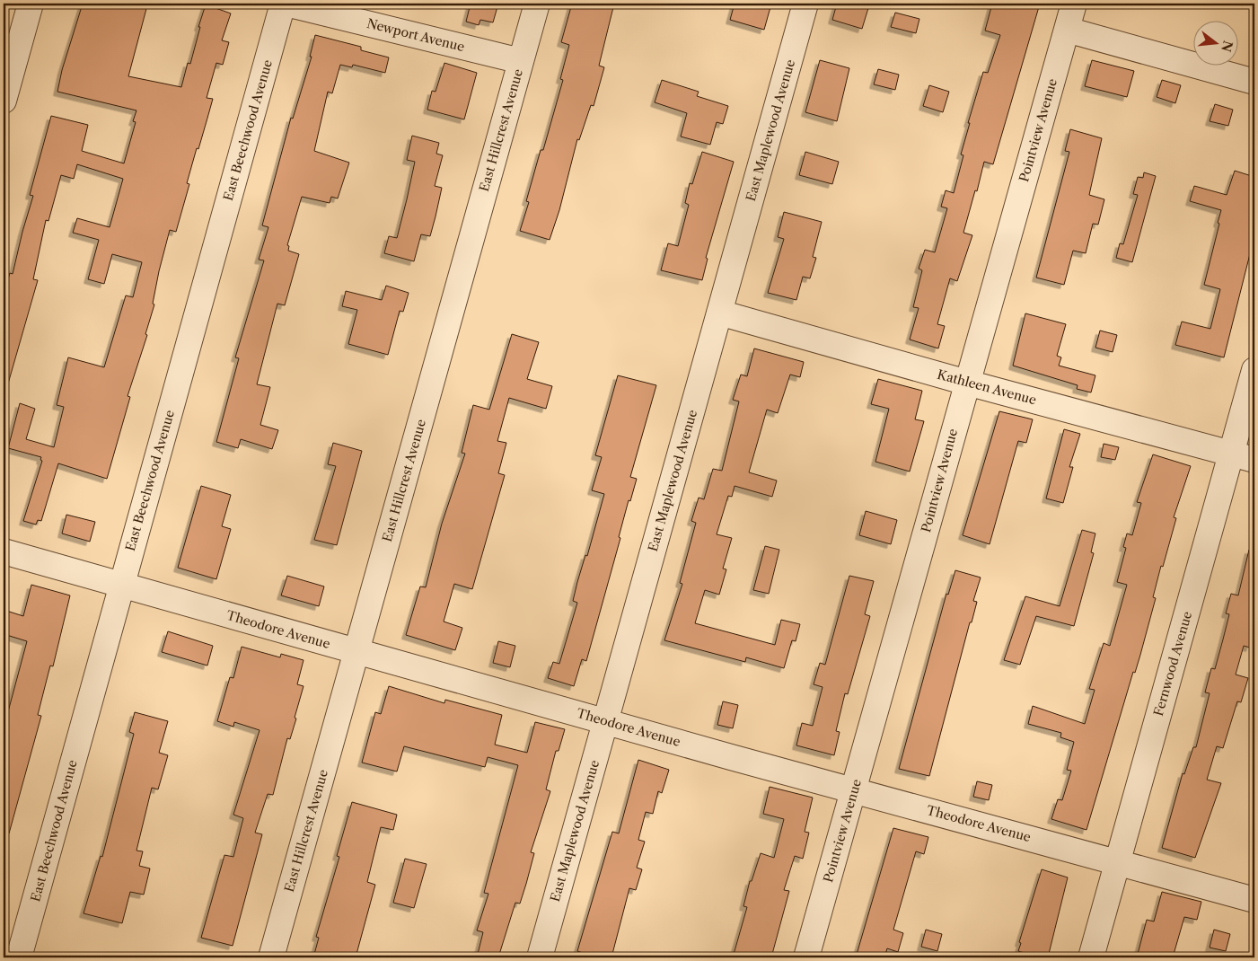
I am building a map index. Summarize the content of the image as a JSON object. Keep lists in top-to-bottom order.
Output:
{
  "streets": {
    "street": [
      "Newport Avenue",
      "East Beechwood Avenue",
      "East Hillcrest Avenue",
      "East Maplewood Avenue",
      "Pointview Avenue",
      "Kathleen Avenue",
      "Theodore Avenue",
      "Fernwood Avenue"
    ]
  },
  "crossings": [
    ["Newport Avenue", "East Beechwood Avenue"],
    ["Newport Avenue", "East Hillcrest Avenue"],
    ["East Beechwood Avenue", "Theodore Avenue"],
    ["East Hillcrest Avenue", "Theodore Avenue"],
    ["East Maplewood Avenue", "Kathleen Avenue"],
    ["East Maplewood Avenue", "Theodore Avenue"],
    ["Pointview Avenue", "Kathleen Avenue"],
    ["Pointview Avenue", "Theodore Avenue"],
    ["Kathleen Avenue", "Fernwood Avenue"],
    ["Theodore Avenue", "Fernwood Avenue"]
  ],
  "north": "right"
}
